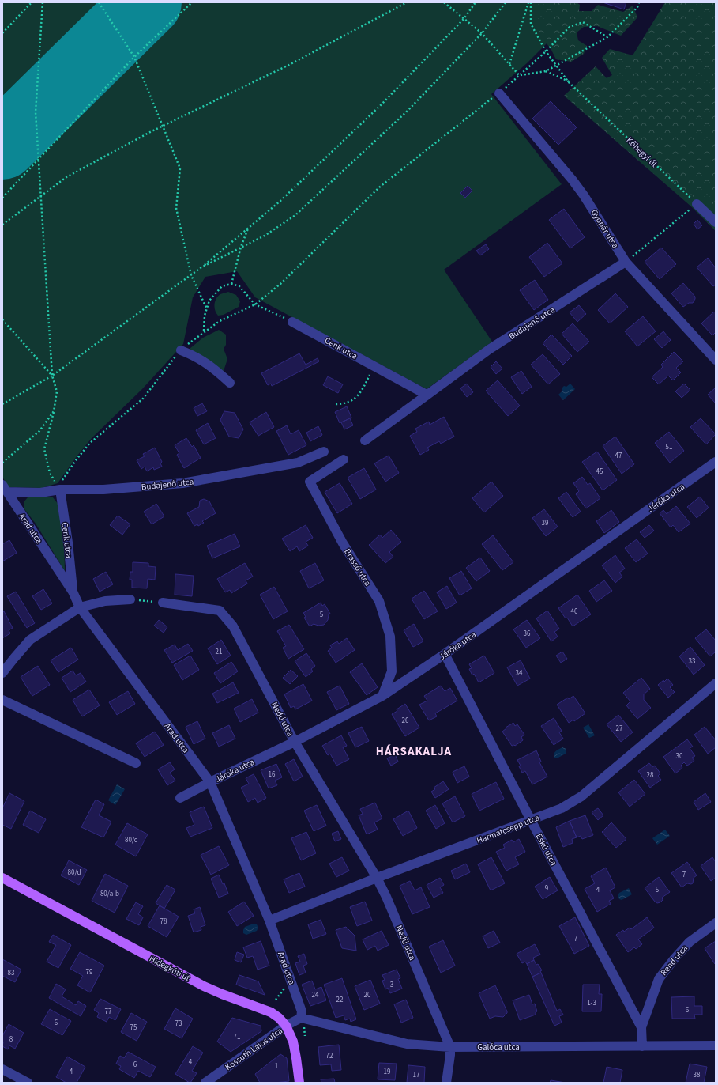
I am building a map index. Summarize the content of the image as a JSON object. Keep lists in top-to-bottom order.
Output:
{
  "streets": {
    "main road": ["Hidegkúti út"],
    "street": [
      "Gyopár utca",
      "Budajenő utca",
      "Cenk utca",
      "Járóka utca",
      "Arad utca",
      "Brassó utca",
      "Nedű utca",
      "Harmatcsepp utca",
      "Eskü utca",
      "Rend utca",
      "Galóca utca",
      "Kossuth Lajos utca"
    ],
    "path": ["Kőhegyi út"]
  },
  "crossings": [
    ["Gyopár utca", "Budajenő utca"],
    ["Budajenő utca", "Cenk utca"],
    ["Budajenő utca", "Arad utca"],
    ["Cenk utca", "Arad utca"],
    ["Járóka utca", "Arad utca"],
    ["Járóka utca", "Brassó utca"],
    ["Járóka utca", "Nedű utca"],
    ["Járóka utca", "Eskü utca"],
    ["Arad utca", "Harmatcsepp utca"],
    ["Arad utca", "Galóca utca"],
    ["Nedű utca", "Harmatcsepp utca"],
    ["Nedű utca", "Galóca utca"],
    ["Harmatcsepp utca", "Eskü utca"],
    ["Eskü utca", "Rend utca"],
    ["Rend utca", "Galóca utca"],
    ["Hidegkúti út", "Kossuth Lajos utca"]
  ],
  "districts": ["HÁRSAKALJA"],
  "house_numbers": [
    "51",
    "47",
    "45",
    "39",
    "40",
    "5",
    "36",
    "21",
    "33",
    "34",
    "26",
    "27",
    "30",
    "16",
    "28",
    "80/c",
    "80/d",
    "7",
    "9",
    "4",
    "5",
    "80/a-b",
    "78",
    "7",
    "79",
    "83",
    "3",
    "24",
    "20",
    "22",
    "1-3",
    "6",
    "77",
    "6",
    "73",
    "75",
    "71",
    "8",
    "72",
    "4",
    "6",
    "1",
    "4",
    "19",
    "17",
    "38"
  ]
}
